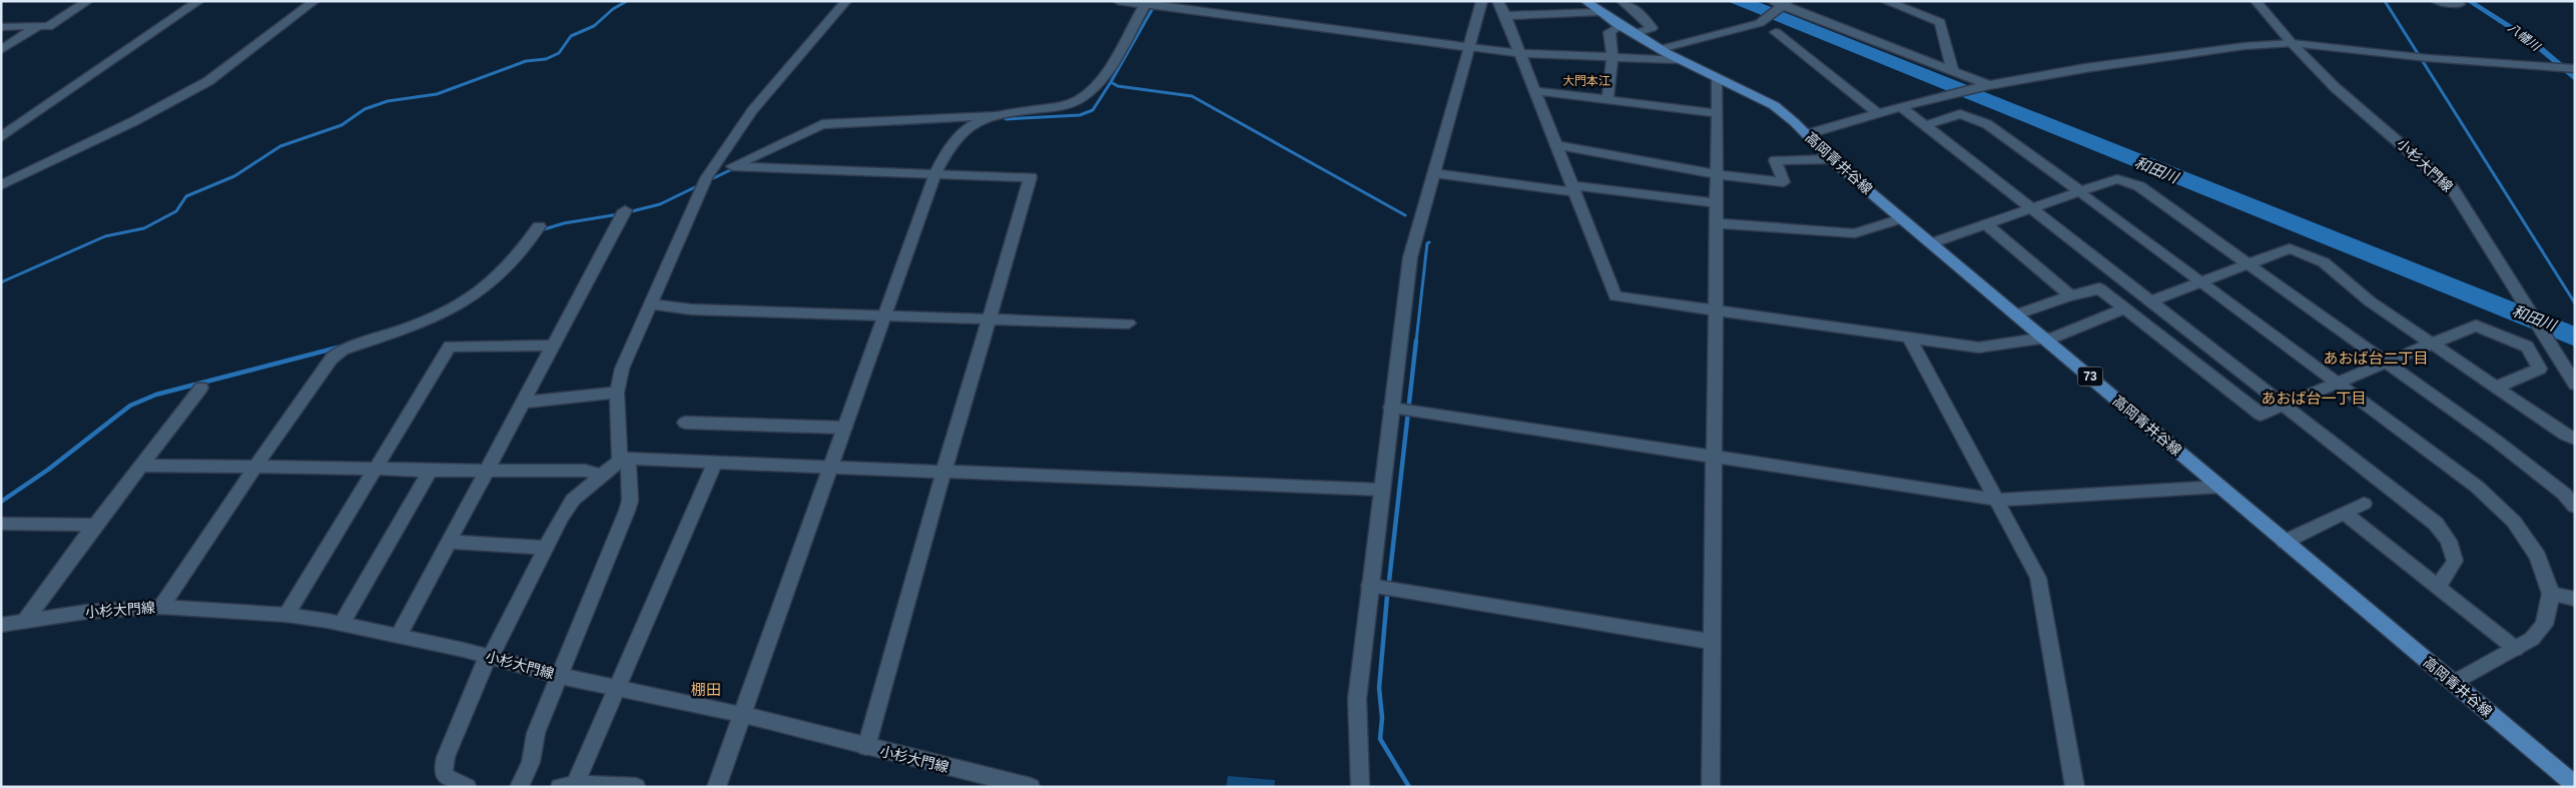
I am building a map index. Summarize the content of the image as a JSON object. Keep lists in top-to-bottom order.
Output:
{
  "streets": {
    "main road": ["高岡青井谷線", "73"],
    "street": ["小杉大門線"]
  },
  "districts": [
    "大門本江",
    "あおば台二丁目",
    "あおば台一丁目",
    "棚田"
  ],
  "water": ["八幡川", "和田川"]
}
